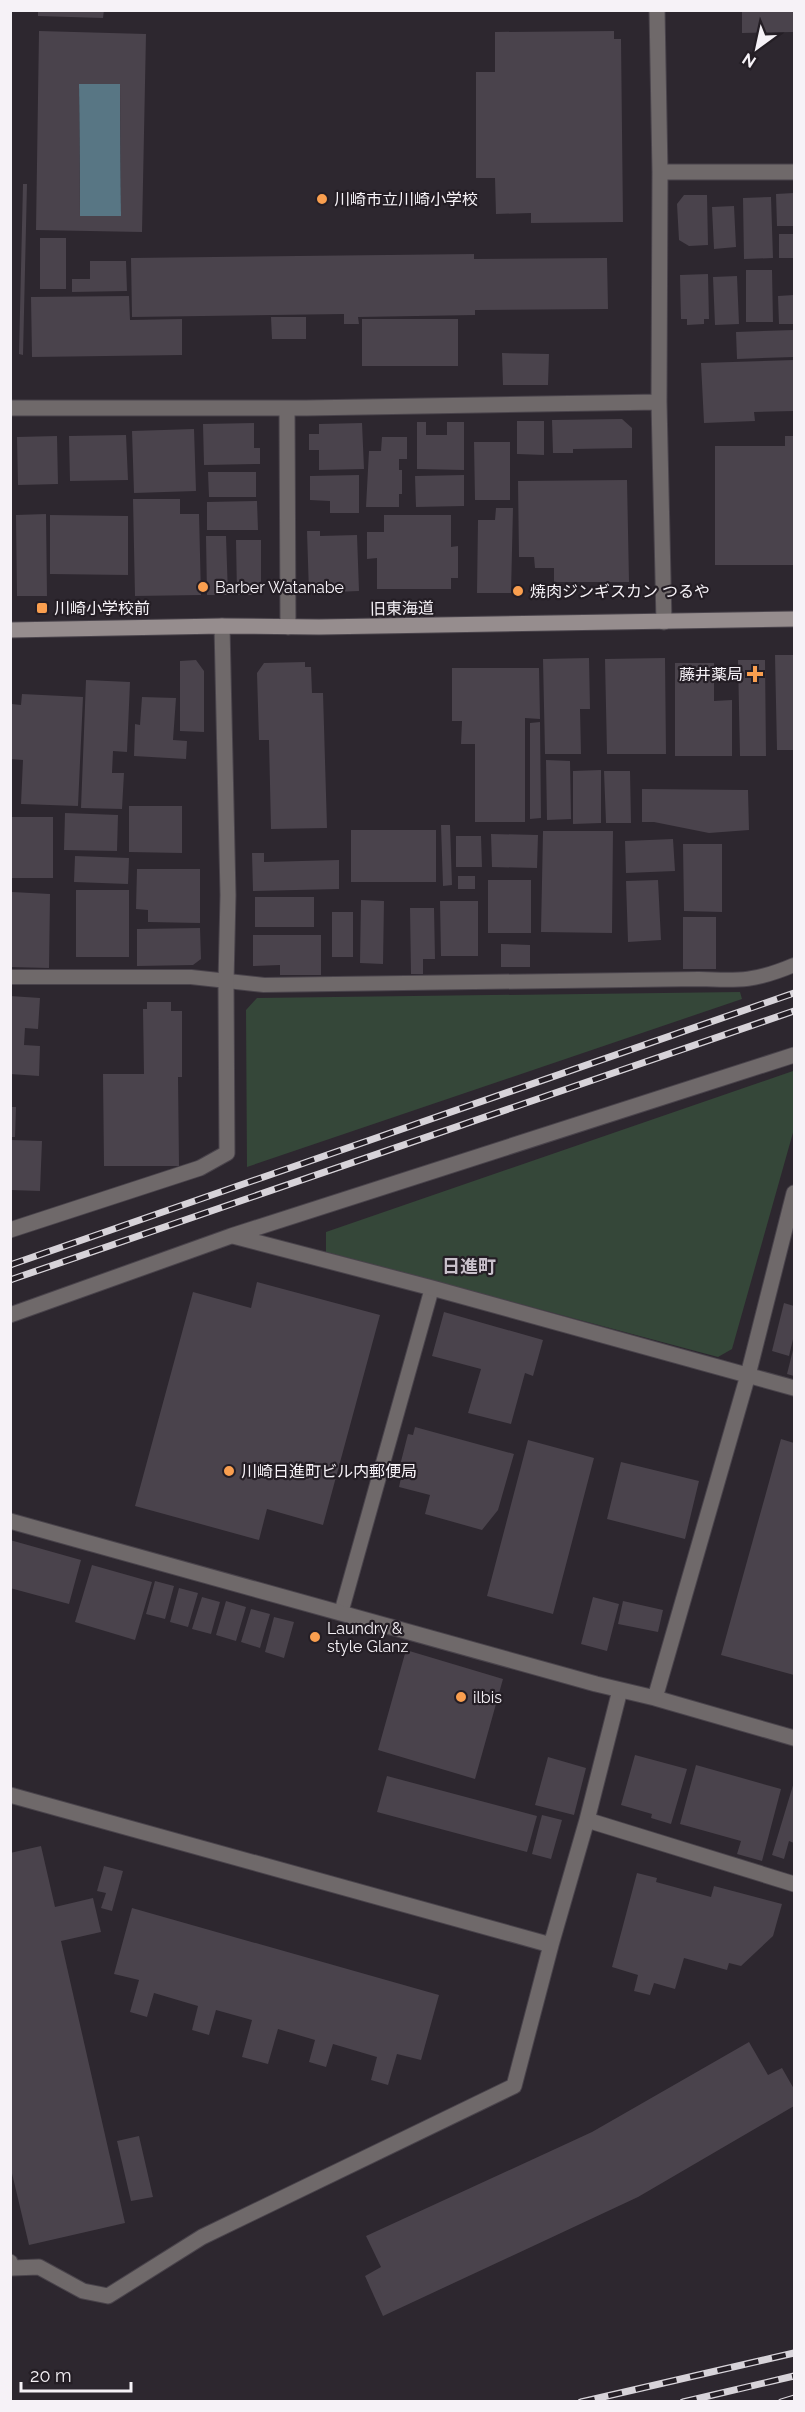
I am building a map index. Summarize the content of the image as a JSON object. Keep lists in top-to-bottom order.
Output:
{
  "streets": {
    "street": ["旧東海道"]
  },
  "districts": ["日進町"],
  "places": {
    "other": [
      "川崎市立川崎小学校",
      "Barber Watanabe",
      "焼肉ジンギスカン つるや",
      "川崎日進町ビル内郵便局",
      "Laundry & style Glanz",
      "ilbis"
    ],
    "transit": ["川崎小学校前"],
    "health": ["藤井薬局"]
  },
  "scale_bar": "20 m",
  "north": "bottom left"
}
